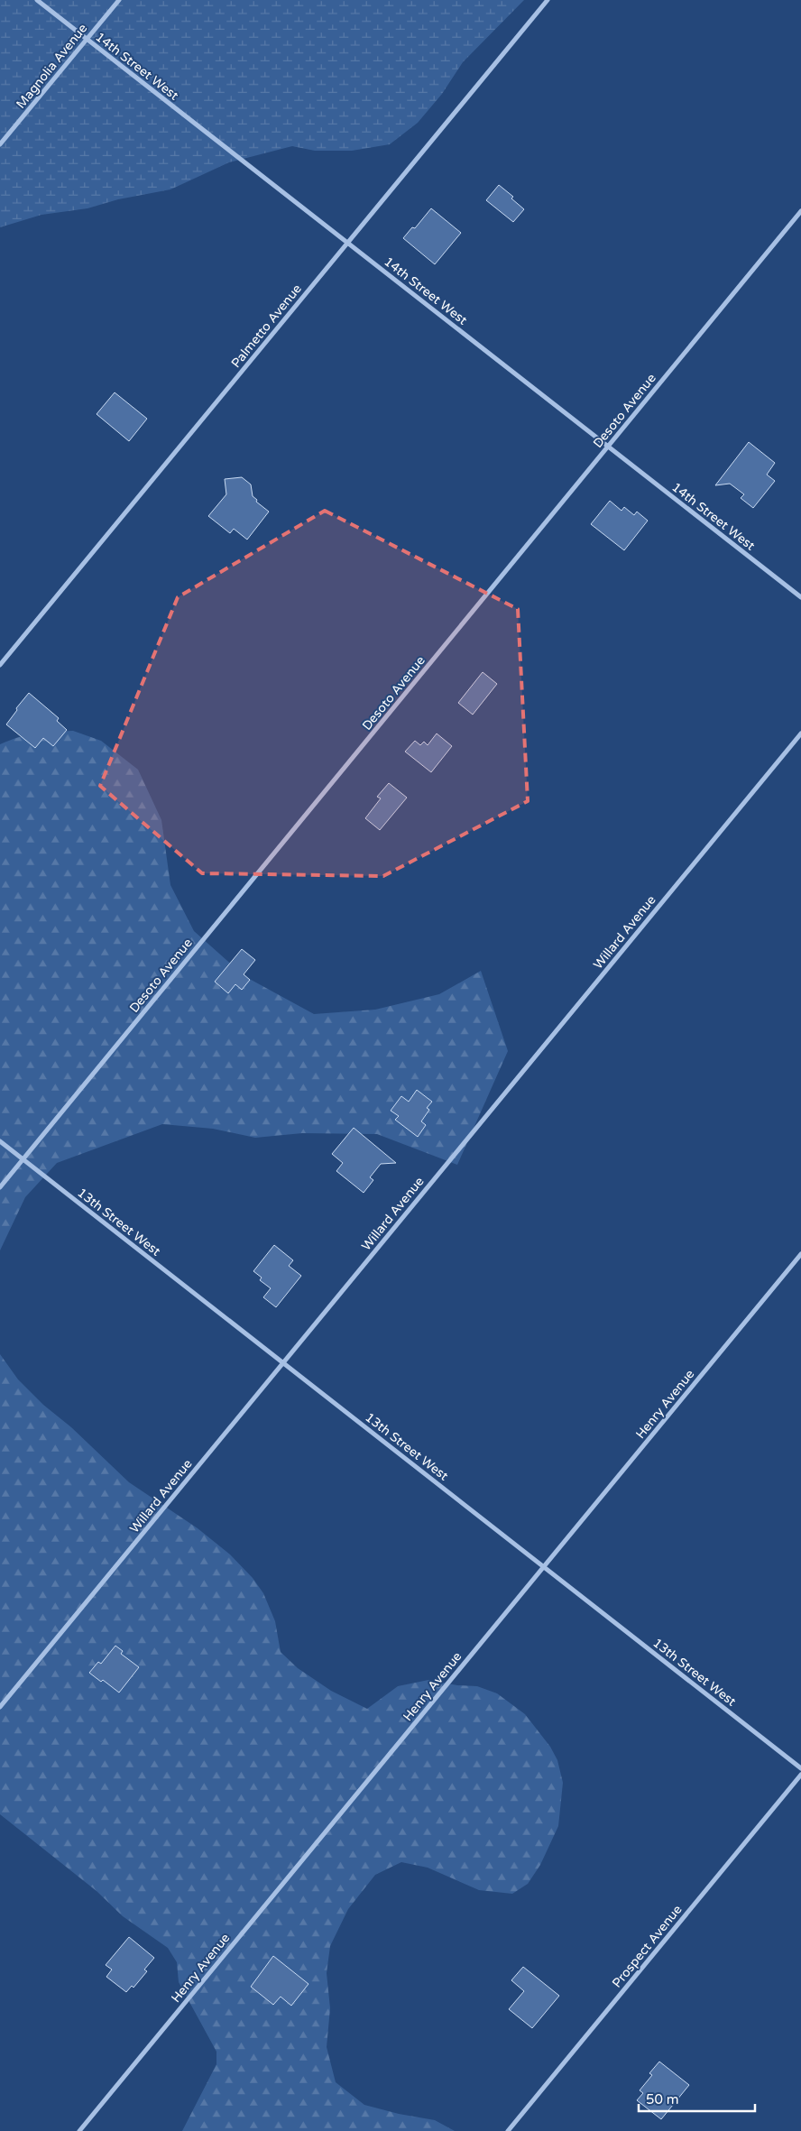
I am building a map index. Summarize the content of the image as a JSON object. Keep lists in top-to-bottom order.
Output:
{
  "streets": {
    "street": [
      "Magnolia Avenue",
      "14th Street West",
      "Palmetto Avenue",
      "Desoto Avenue",
      "Willard Avenue",
      "13th Street West",
      "Henry Avenue",
      "Prospect Avenue"
    ]
  },
  "crossings": [
    ["Magnolia Avenue", "14th Street West"],
    ["14th Street West", "Palmetto Avenue"],
    ["14th Street West", "Desoto Avenue"],
    ["Desoto Avenue", "13th Street West"],
    ["Willard Avenue", "13th Street West"],
    ["13th Street West", "Henry Avenue"]
  ],
  "scale_bar": "50 m"
}
